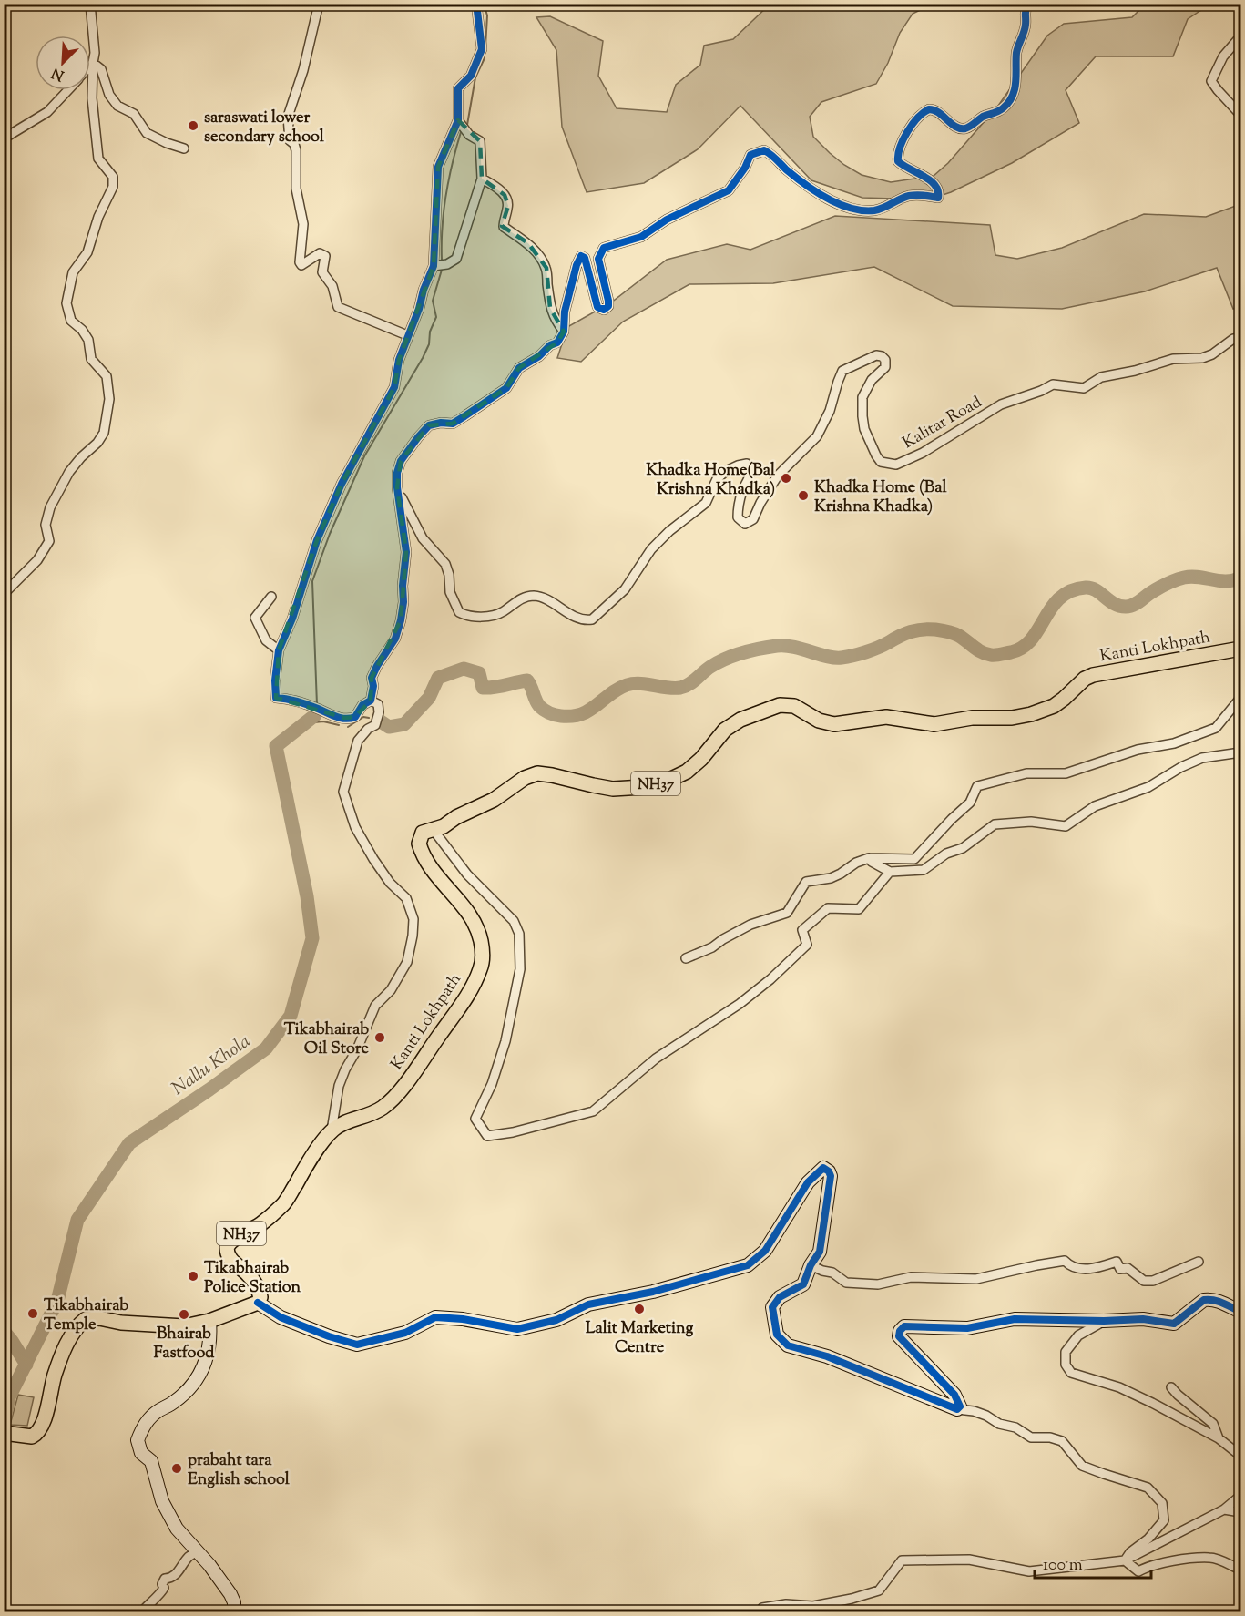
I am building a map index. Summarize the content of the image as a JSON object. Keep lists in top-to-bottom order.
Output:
{
  "streets": {
    "main road": ["Kanti Lokhpath", "NH37"],
    "street": ["Kalitar Road"]
  },
  "water": ["Nallu Khola"],
  "places": [
    "saraswati lower secondary school",
    "Khadka Home(Bal Krishna Khadka)",
    "Khadka Home (Bal Krishna Khadka)",
    "Tikabhairab Oil Store",
    "Tikabhairab Police Station",
    "Lalit Marketing Centre",
    "Tikabhairab Temple",
    "Bhairab Fastfood",
    "prabaht tara English school"
  ],
  "scale_bar": "100 m",
  "north": "bottom left"
}
